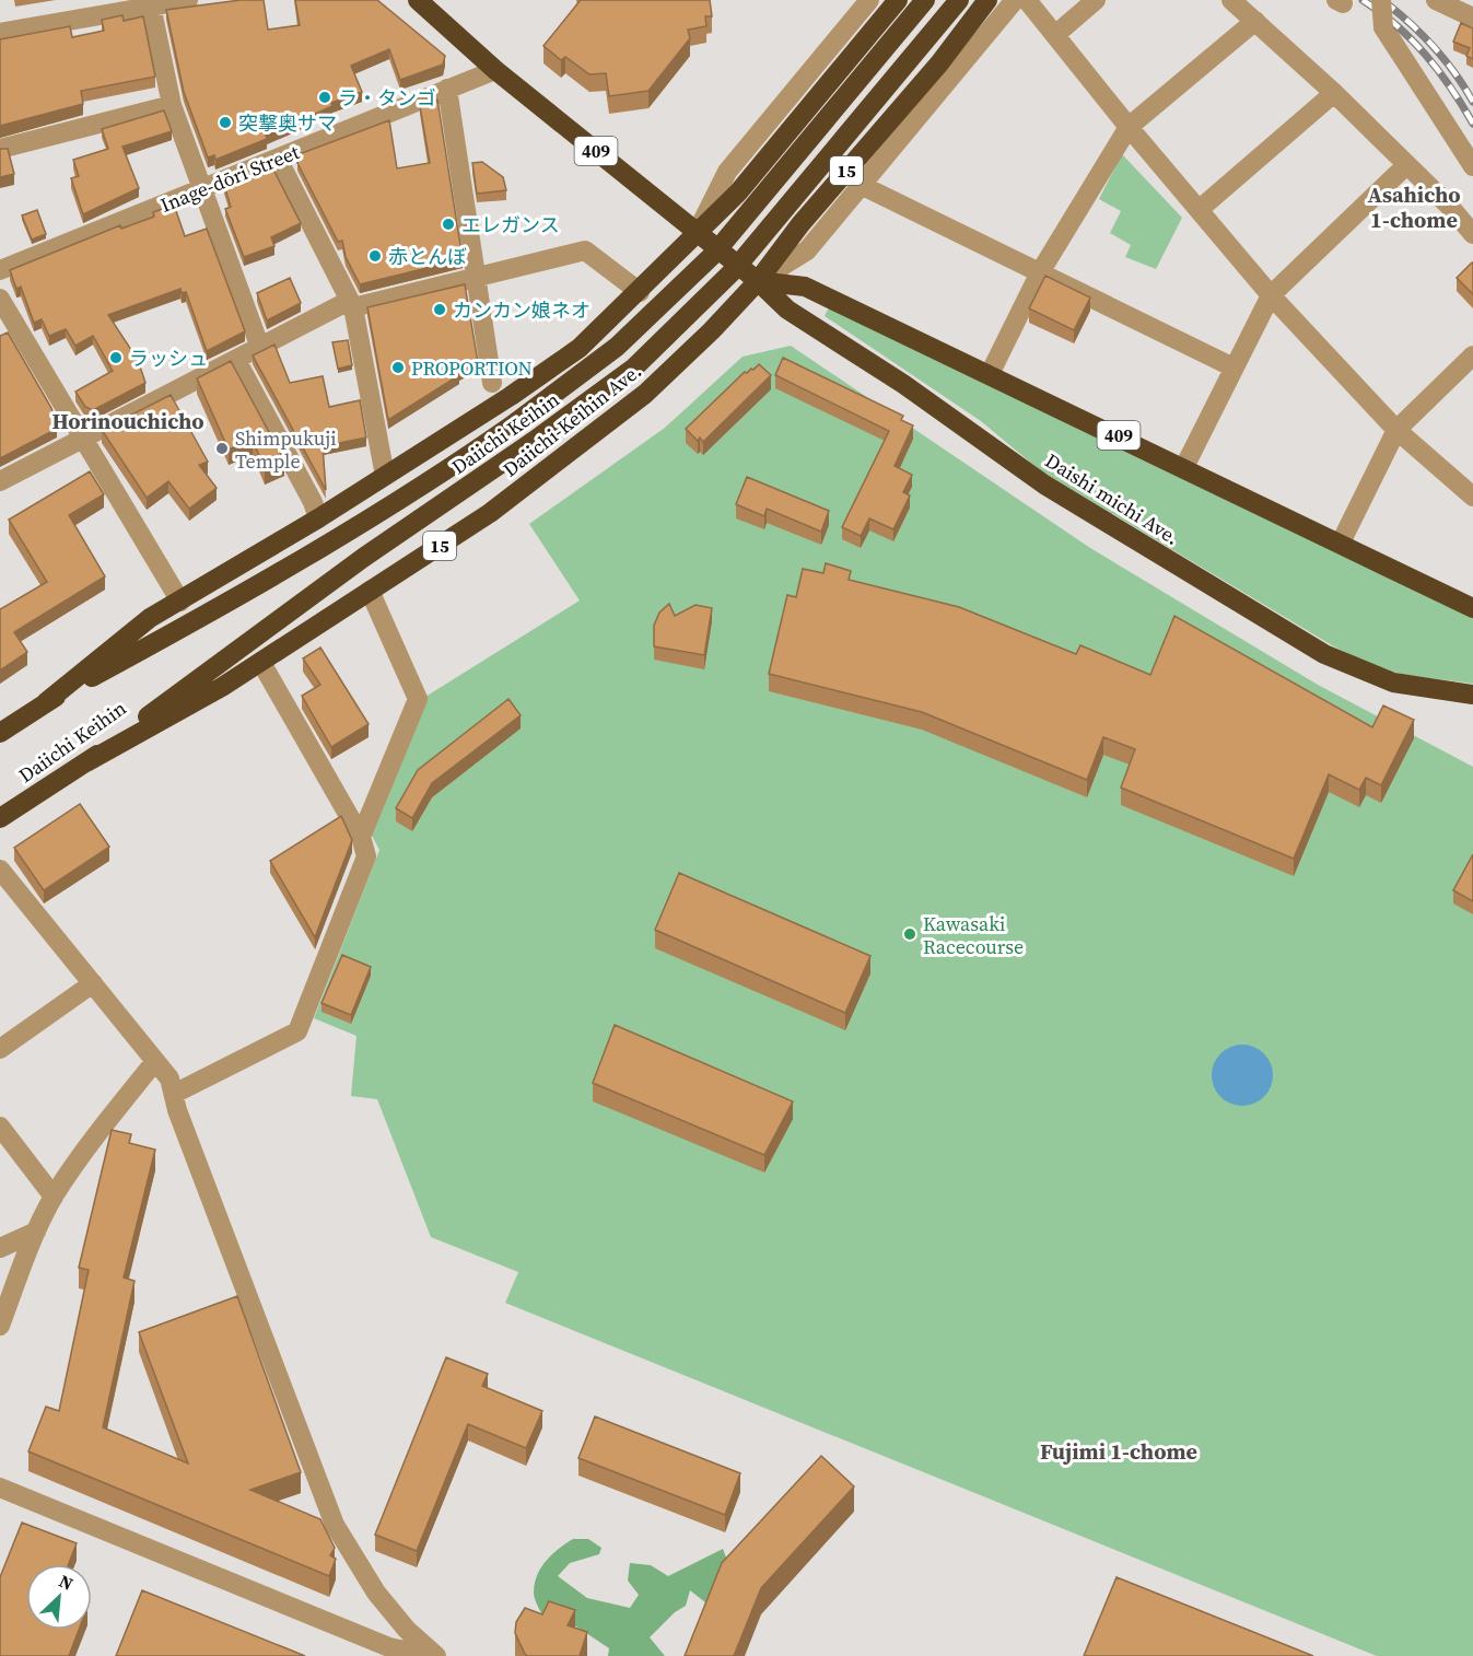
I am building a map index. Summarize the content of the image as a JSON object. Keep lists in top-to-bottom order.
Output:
{
  "streets": {
    "highway": [
      "409",
      "15",
      "Daiichi-Keihin Ave.",
      "Daiichi Keihin",
      "Daishi michi Ave."
    ],
    "street": ["Inage-dōri Street"]
  },
  "crossings": [
    ["409", "Daiichi-Keihin Ave."],
    ["409", "Daishi michi Ave."],
    ["Inage-dōri Street", "Daishi michi Ave."],
    ["Daiichi-Keihin Ave.", "Daiichi Keihin"],
    ["Daiichi-Keihin Ave.", "Daishi michi Ave."]
  ],
  "districts": ["Asahicho 1-chome", "Horinouchicho", "Fujimi 1-chome"],
  "places": [
    "ラ・タンゴ",
    "突撃奥サマ",
    "エレガンス",
    "赤とんぼ",
    "カンカン娘ネオ",
    "ラッシュ",
    "PROPORTION",
    "Shimpukuji Temple",
    "Kawasaki Racecourse"
  ],
  "north": "top right"
}
